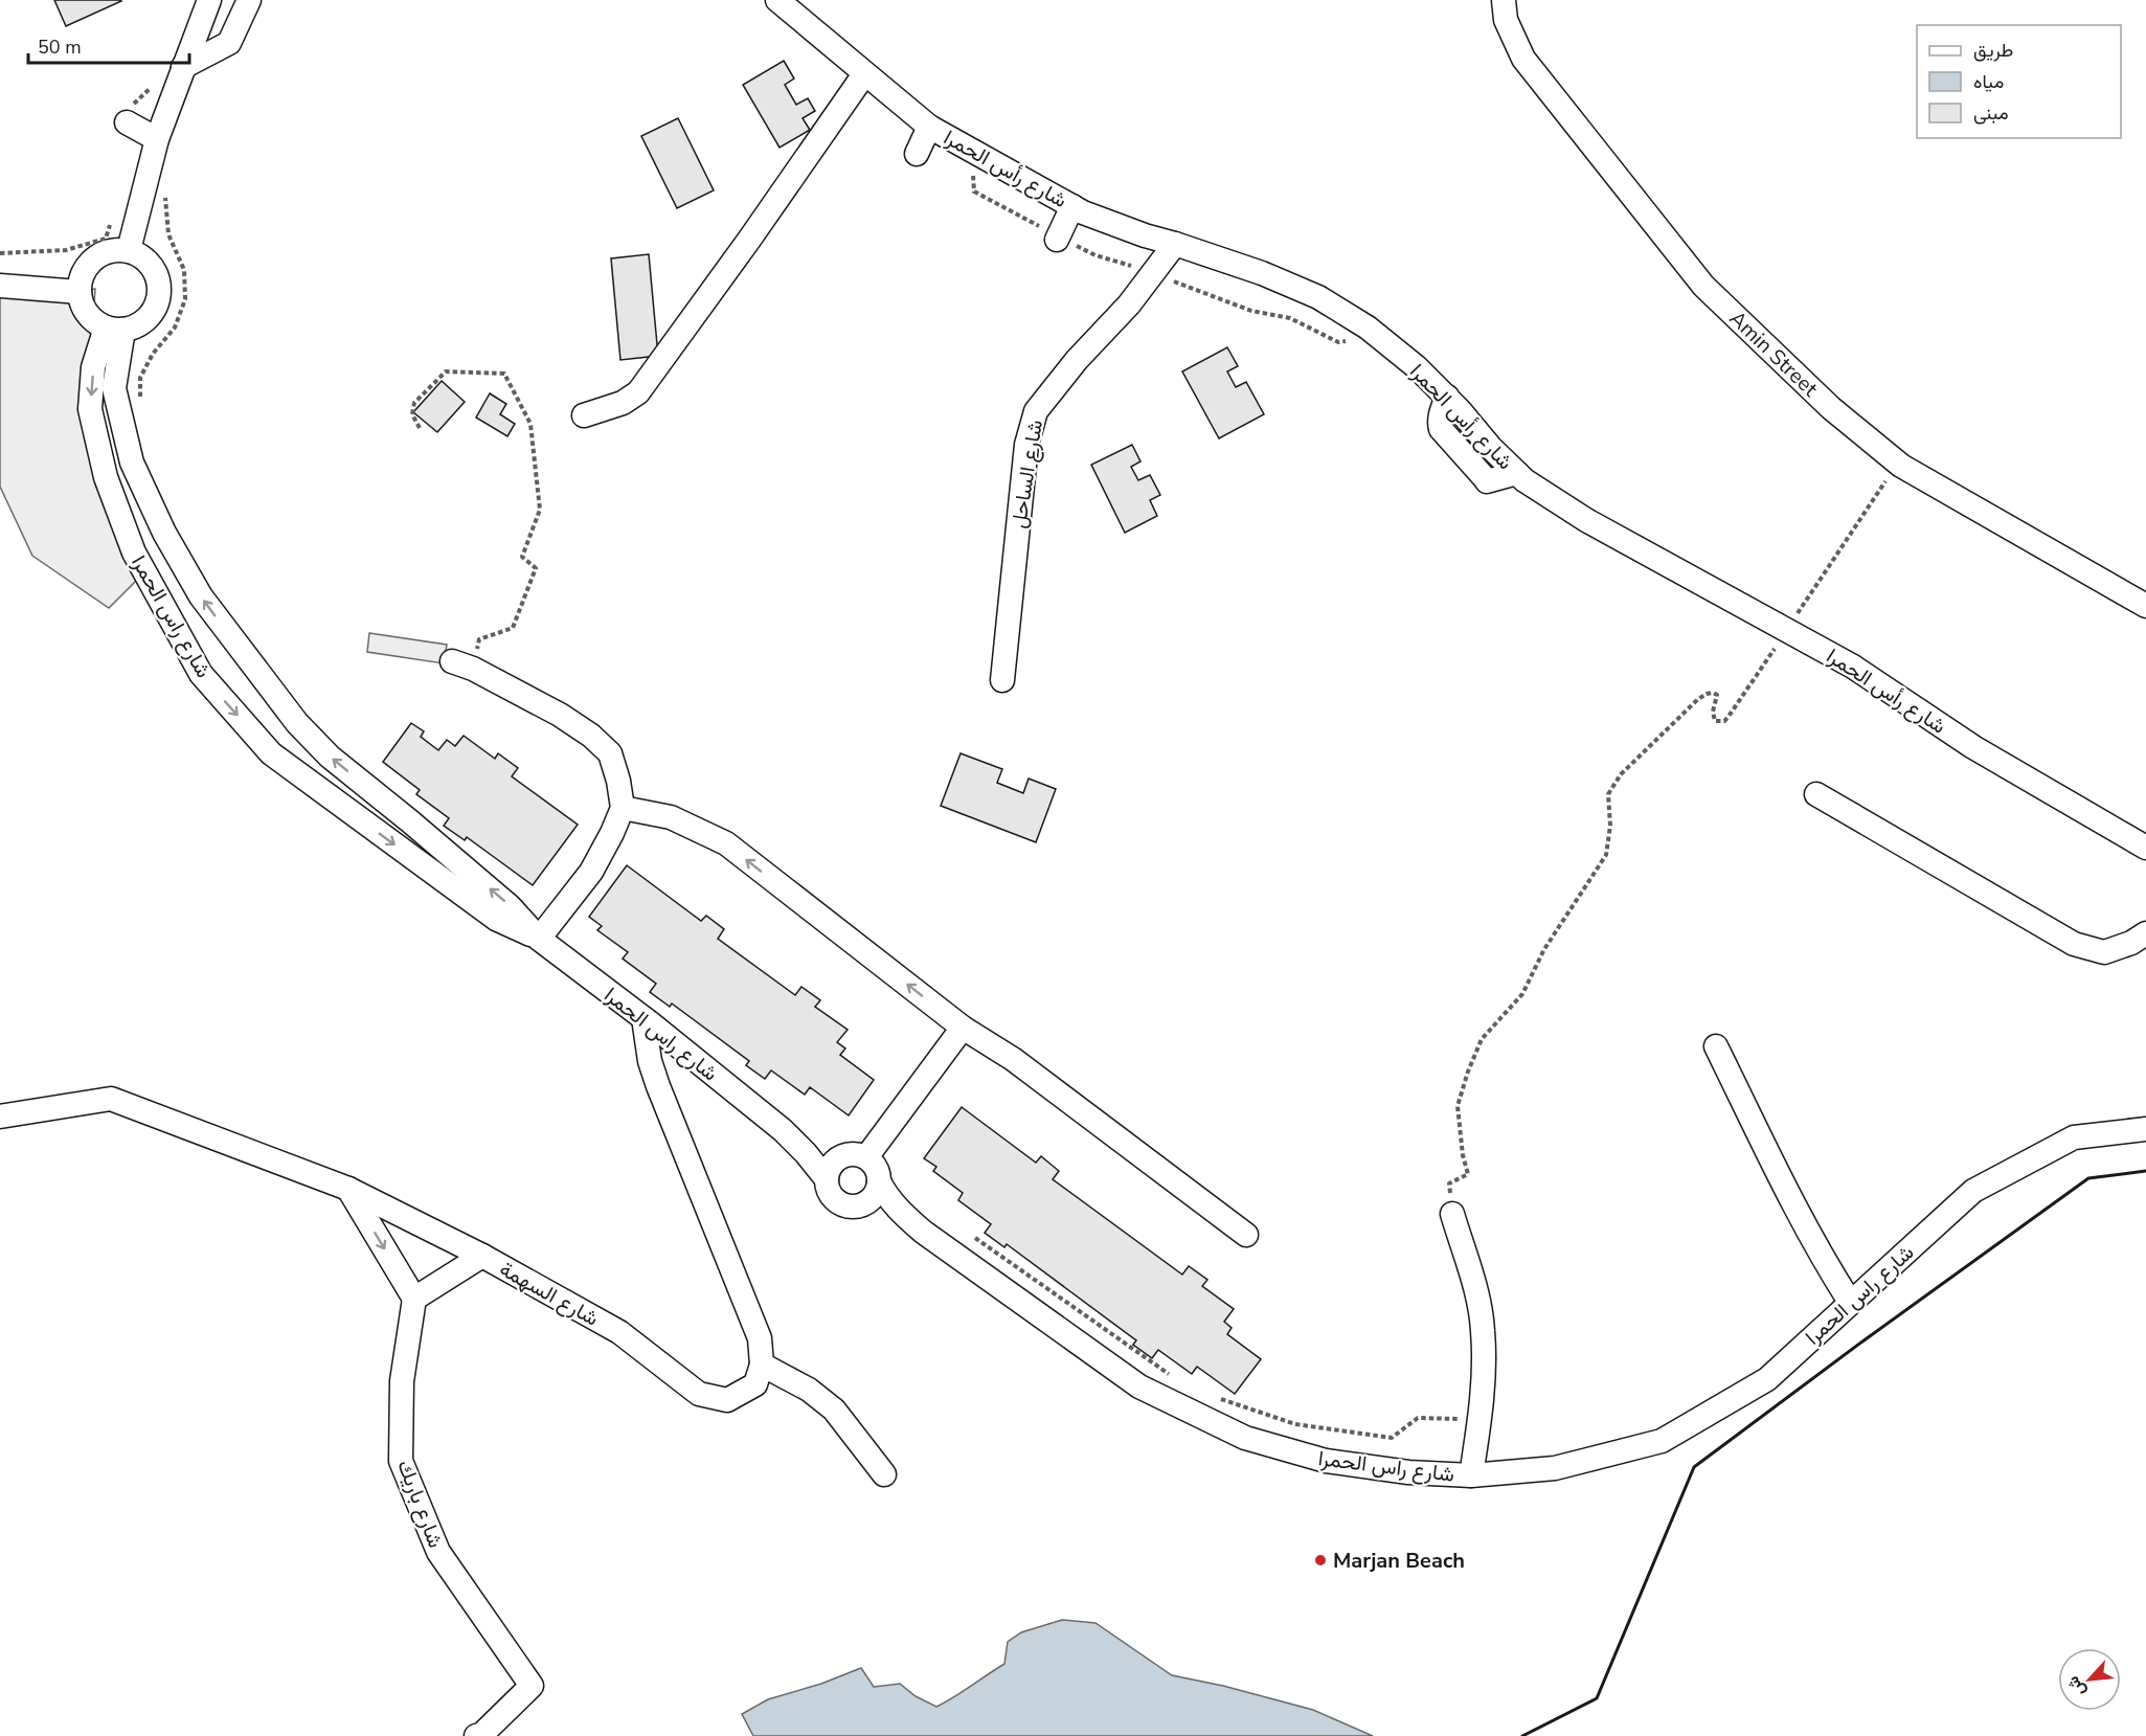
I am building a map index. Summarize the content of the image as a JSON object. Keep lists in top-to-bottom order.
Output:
{
  "streets": {
    "street": [
      "شارع رأس الحمرا",
      "Amin Street",
      "شارع الساحل",
      "شارع راس الحمرا",
      "شارع السهمة",
      "شارع باريك"
    ]
  },
  "crossings": [
    ["شارع رأس الحمرا", "شارع الساحل"]
  ],
  "places": ["Marjan Beach"],
  "legend": ["طريق", "مياه", "مبنى"],
  "scale_bar": "50 m",
  "north": "bottom left"
}
